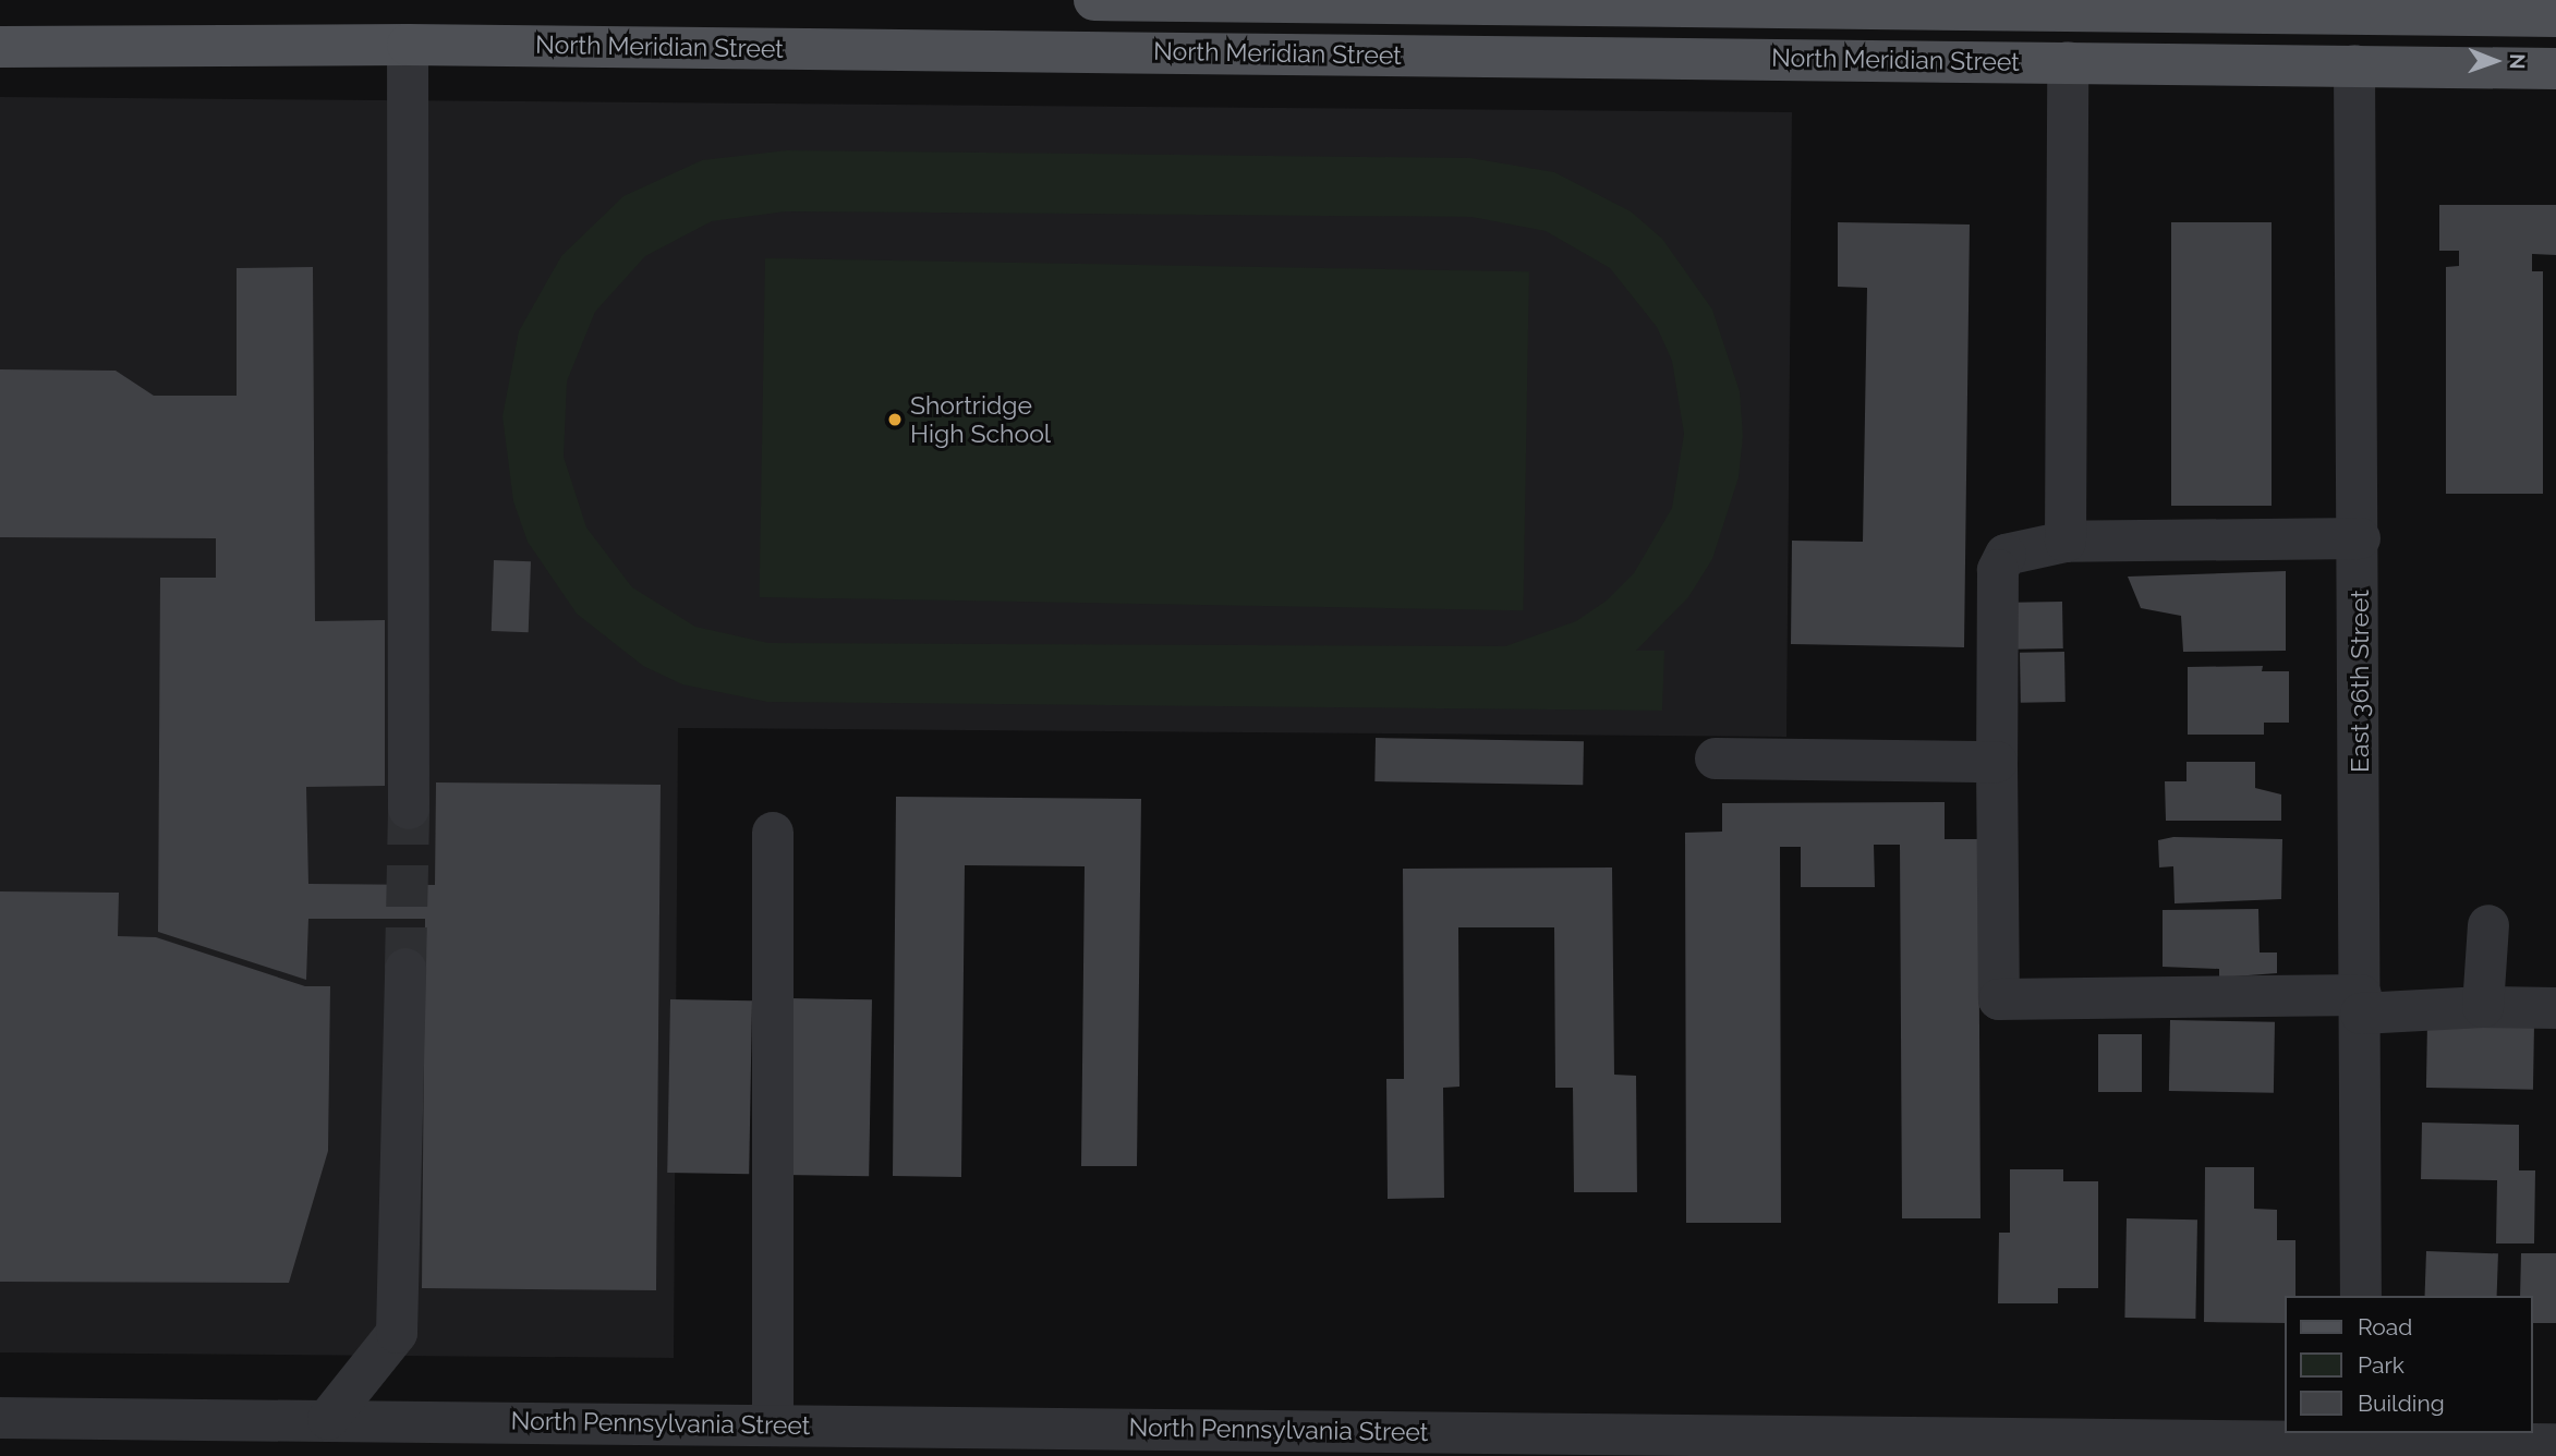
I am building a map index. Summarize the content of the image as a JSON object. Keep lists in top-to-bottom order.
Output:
{
  "streets": {
    "main road": ["North Meridian Street"],
    "street": ["East 36th Street", "North Pennsylvania Street"]
  },
  "crossings": [
    ["North Meridian Street", "East 36th Street"]
  ],
  "places": ["Shortridge High School"],
  "legend": ["Road", "Park", "Building"],
  "north": "right"
}
